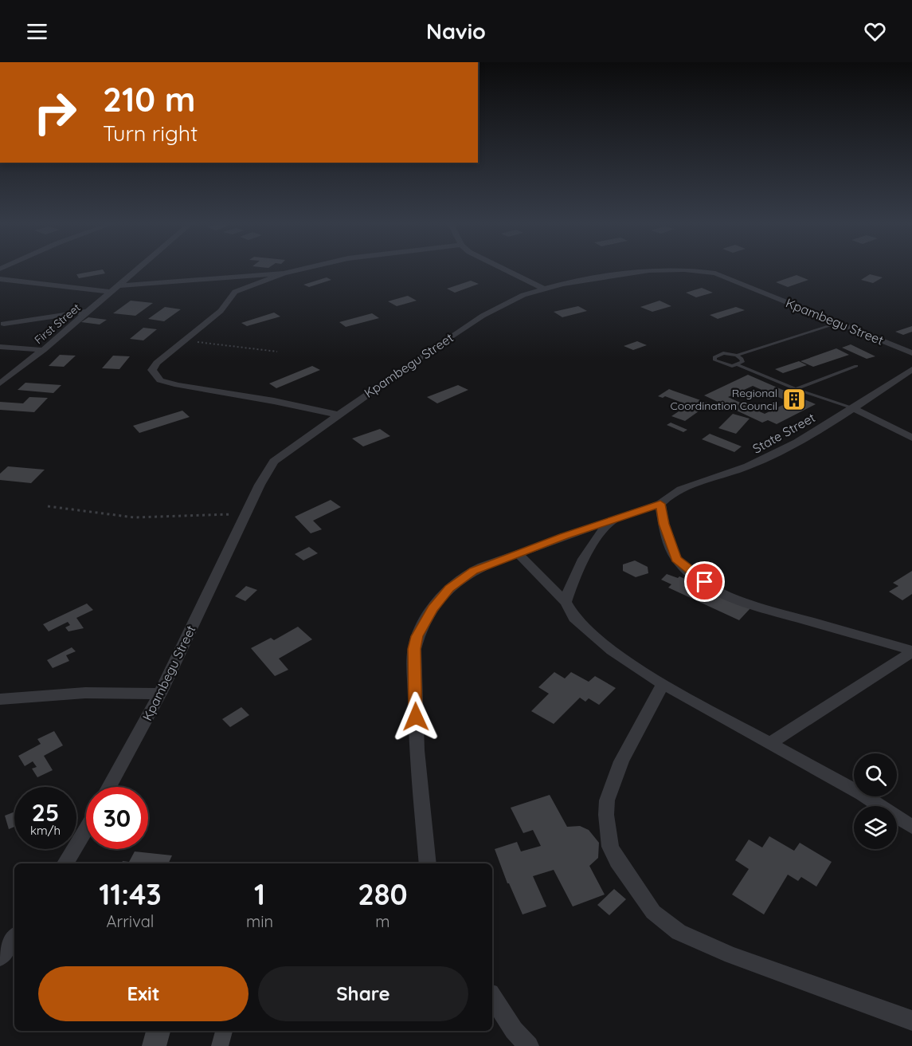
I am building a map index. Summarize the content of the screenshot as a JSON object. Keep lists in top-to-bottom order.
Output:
{
  "streets": {
    "street": ["Kpambegu Street", "First Street", "State Street"]
  },
  "places": {
    "building": ["Regional Coordination Council"]
  },
  "page": {
    "header": "Navio",
    "turn": ["210 m", "Turn right"],
    "speed": "25 km/h",
    "limit": "30",
    "eta": [
      "11:43",
      "Arrival",
      "1",
      "min",
      "280",
      "m"
    ],
    "buttons": ["Exit", "Share"]
  }
}
